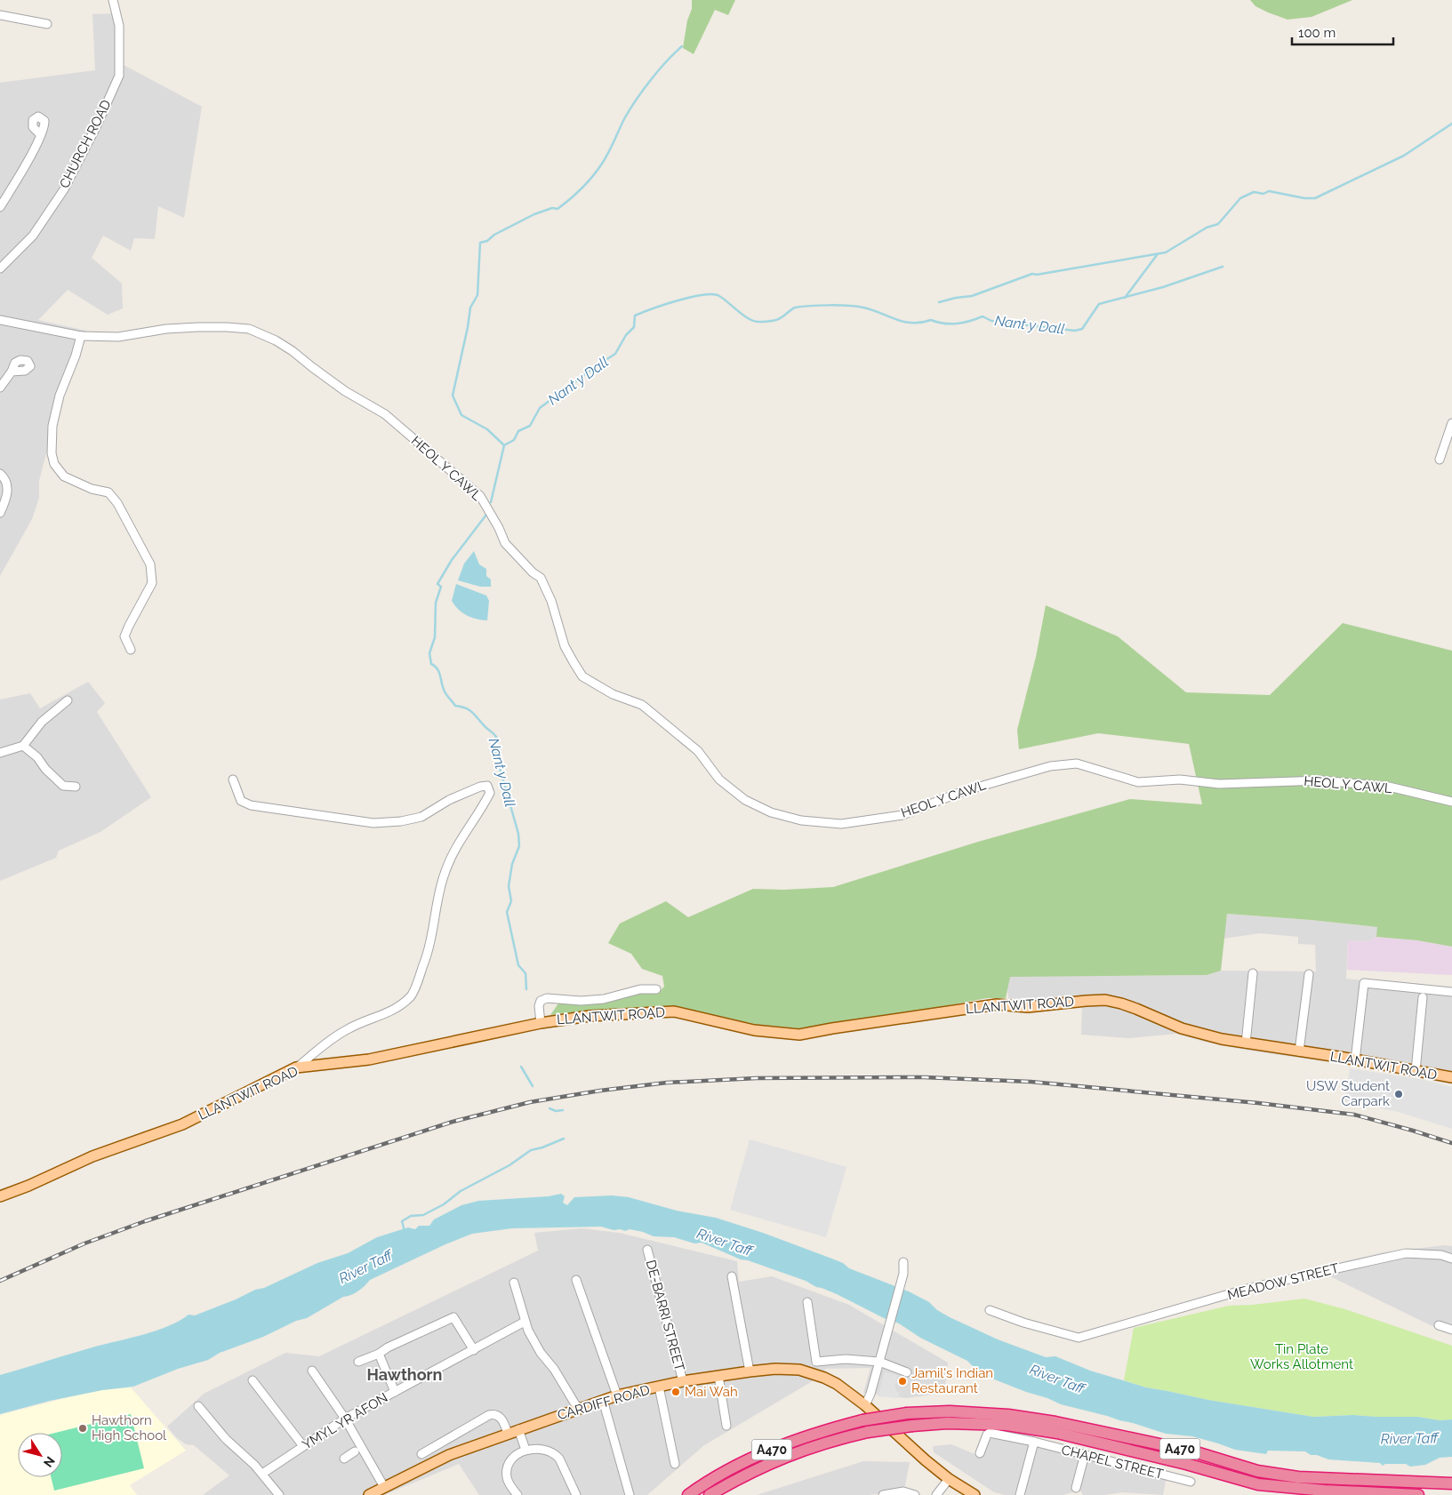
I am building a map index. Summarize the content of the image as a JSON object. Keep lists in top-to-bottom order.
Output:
{
  "streets": {
    "highway": ["A470"],
    "main road": ["LLANTWIT ROAD", "CARDIFF ROAD"],
    "street": [
      "CHURCH ROAD",
      "HEOL Y CAWL",
      "MEADOW STREET",
      "DE-BARRI STREET",
      "YMYL YR AFON",
      "CHAPEL STREET"
    ]
  },
  "crossings": [
    ["DE-BARRI STREET", "CARDIFF ROAD"]
  ],
  "districts": ["Hawthorn"],
  "water": ["Nant y Dall", "River Taff"],
  "parks": ["Tin Plate Works Allotment"],
  "places": [
    "USW Student Carpark",
    "Jamil's Indian Restaurant",
    "Mai Wah",
    "Hawthorn High School"
  ],
  "scale_bar": "100 m",
  "north": "bottom right"
}
